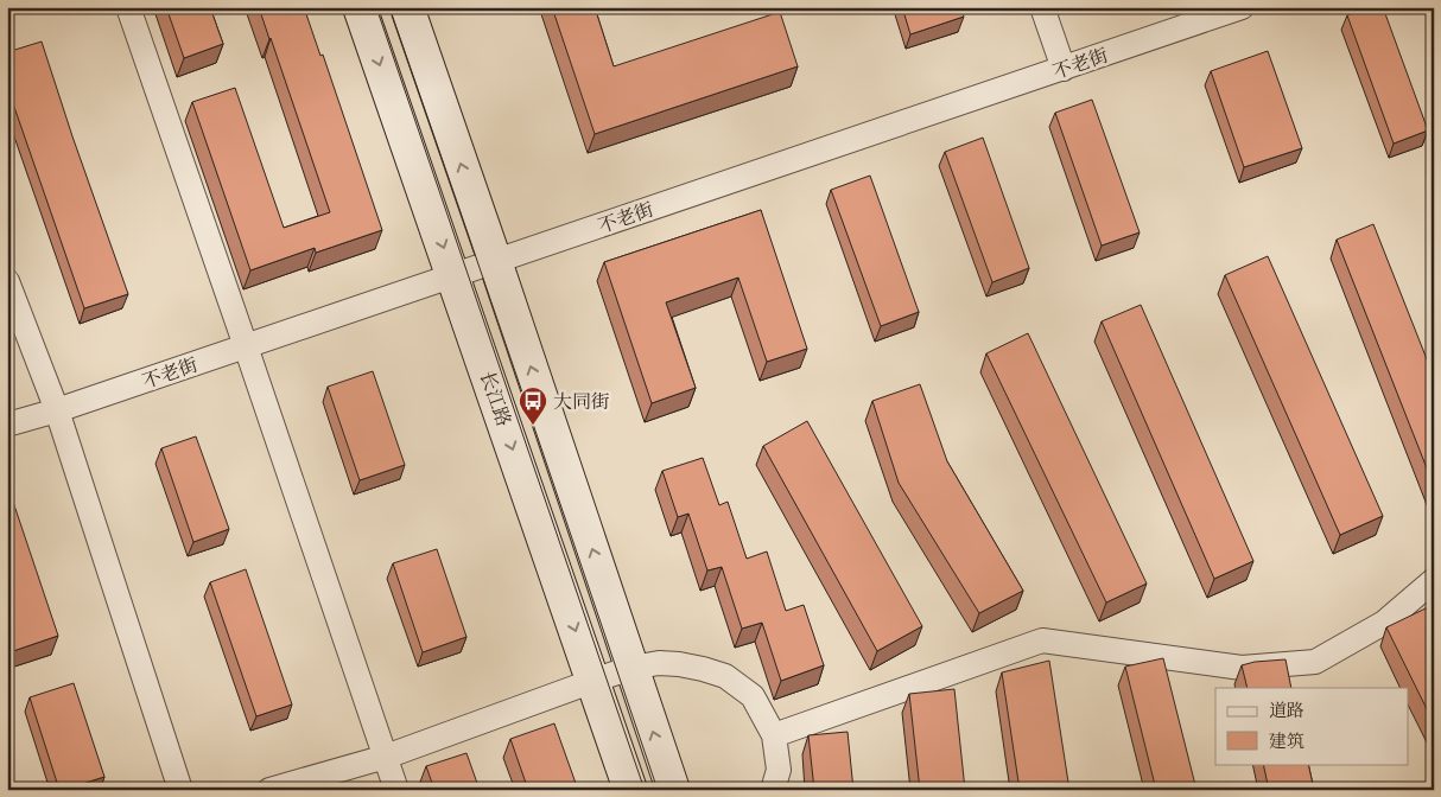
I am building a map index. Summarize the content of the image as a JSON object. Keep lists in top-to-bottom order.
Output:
{
  "streets": {
    "main road": ["长江路"],
    "street": ["不老街"]
  },
  "crossings": [
    ["不老街", "长江路"]
  ],
  "places": {
    "bus stop": ["大同街"]
  },
  "legend": ["道路", "建筑"]
}
